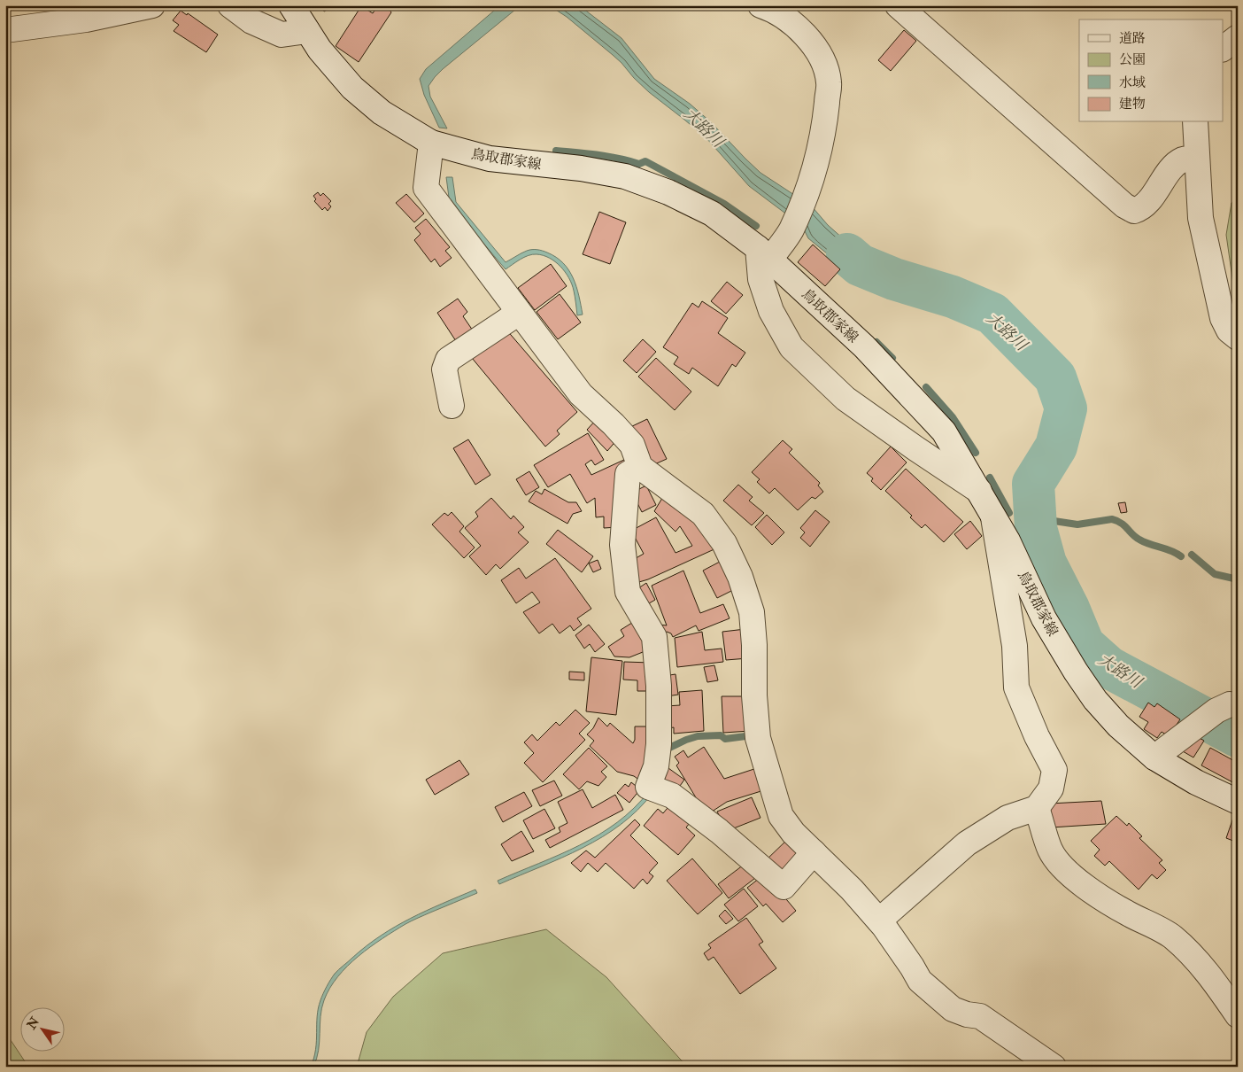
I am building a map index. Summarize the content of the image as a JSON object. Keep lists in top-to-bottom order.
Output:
{
  "streets": {
    "street": ["鳥取郡家線"]
  },
  "water": ["大路川"],
  "legend": [
    "道路",
    "公園",
    "水域",
    "建物"
  ],
  "north": "top left"
}
